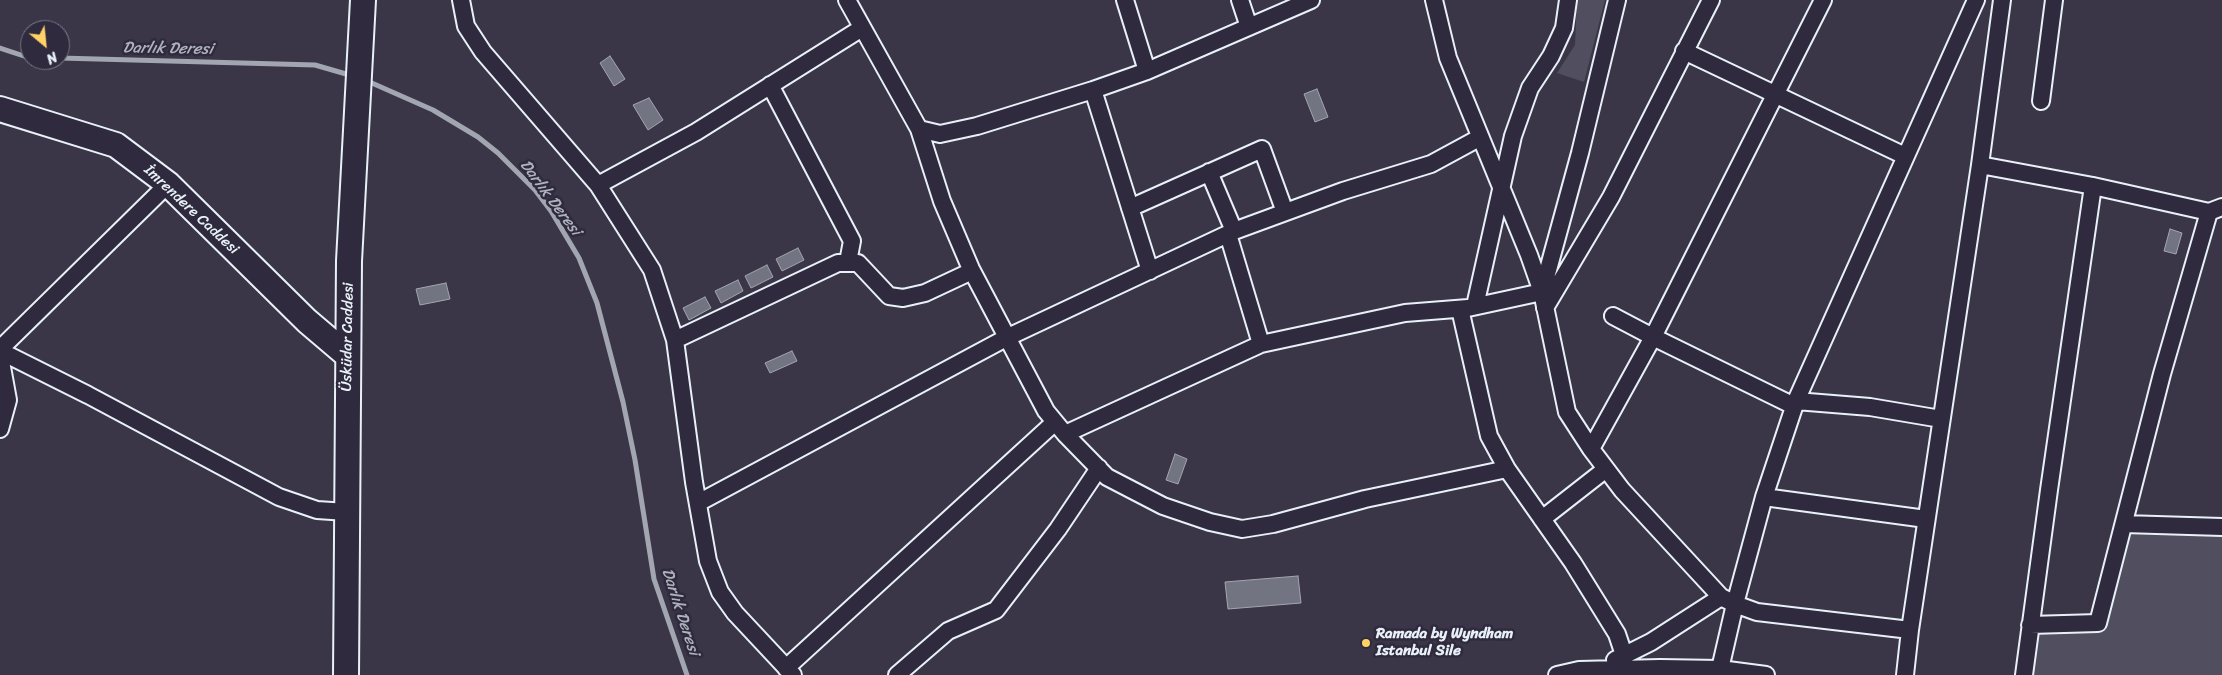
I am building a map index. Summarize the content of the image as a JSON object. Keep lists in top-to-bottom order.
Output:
{
  "streets": {
    "main road": ["İmrendere Caddesi", "Üsküdar Caddesi"]
  },
  "crossings": [
    ["İmrendere Caddesi", "Üsküdar Caddesi"]
  ],
  "water": ["Darlık Deresi"],
  "places": ["Ramada by Wyndham Istanbul Sile"],
  "north": "bottom right"
}
